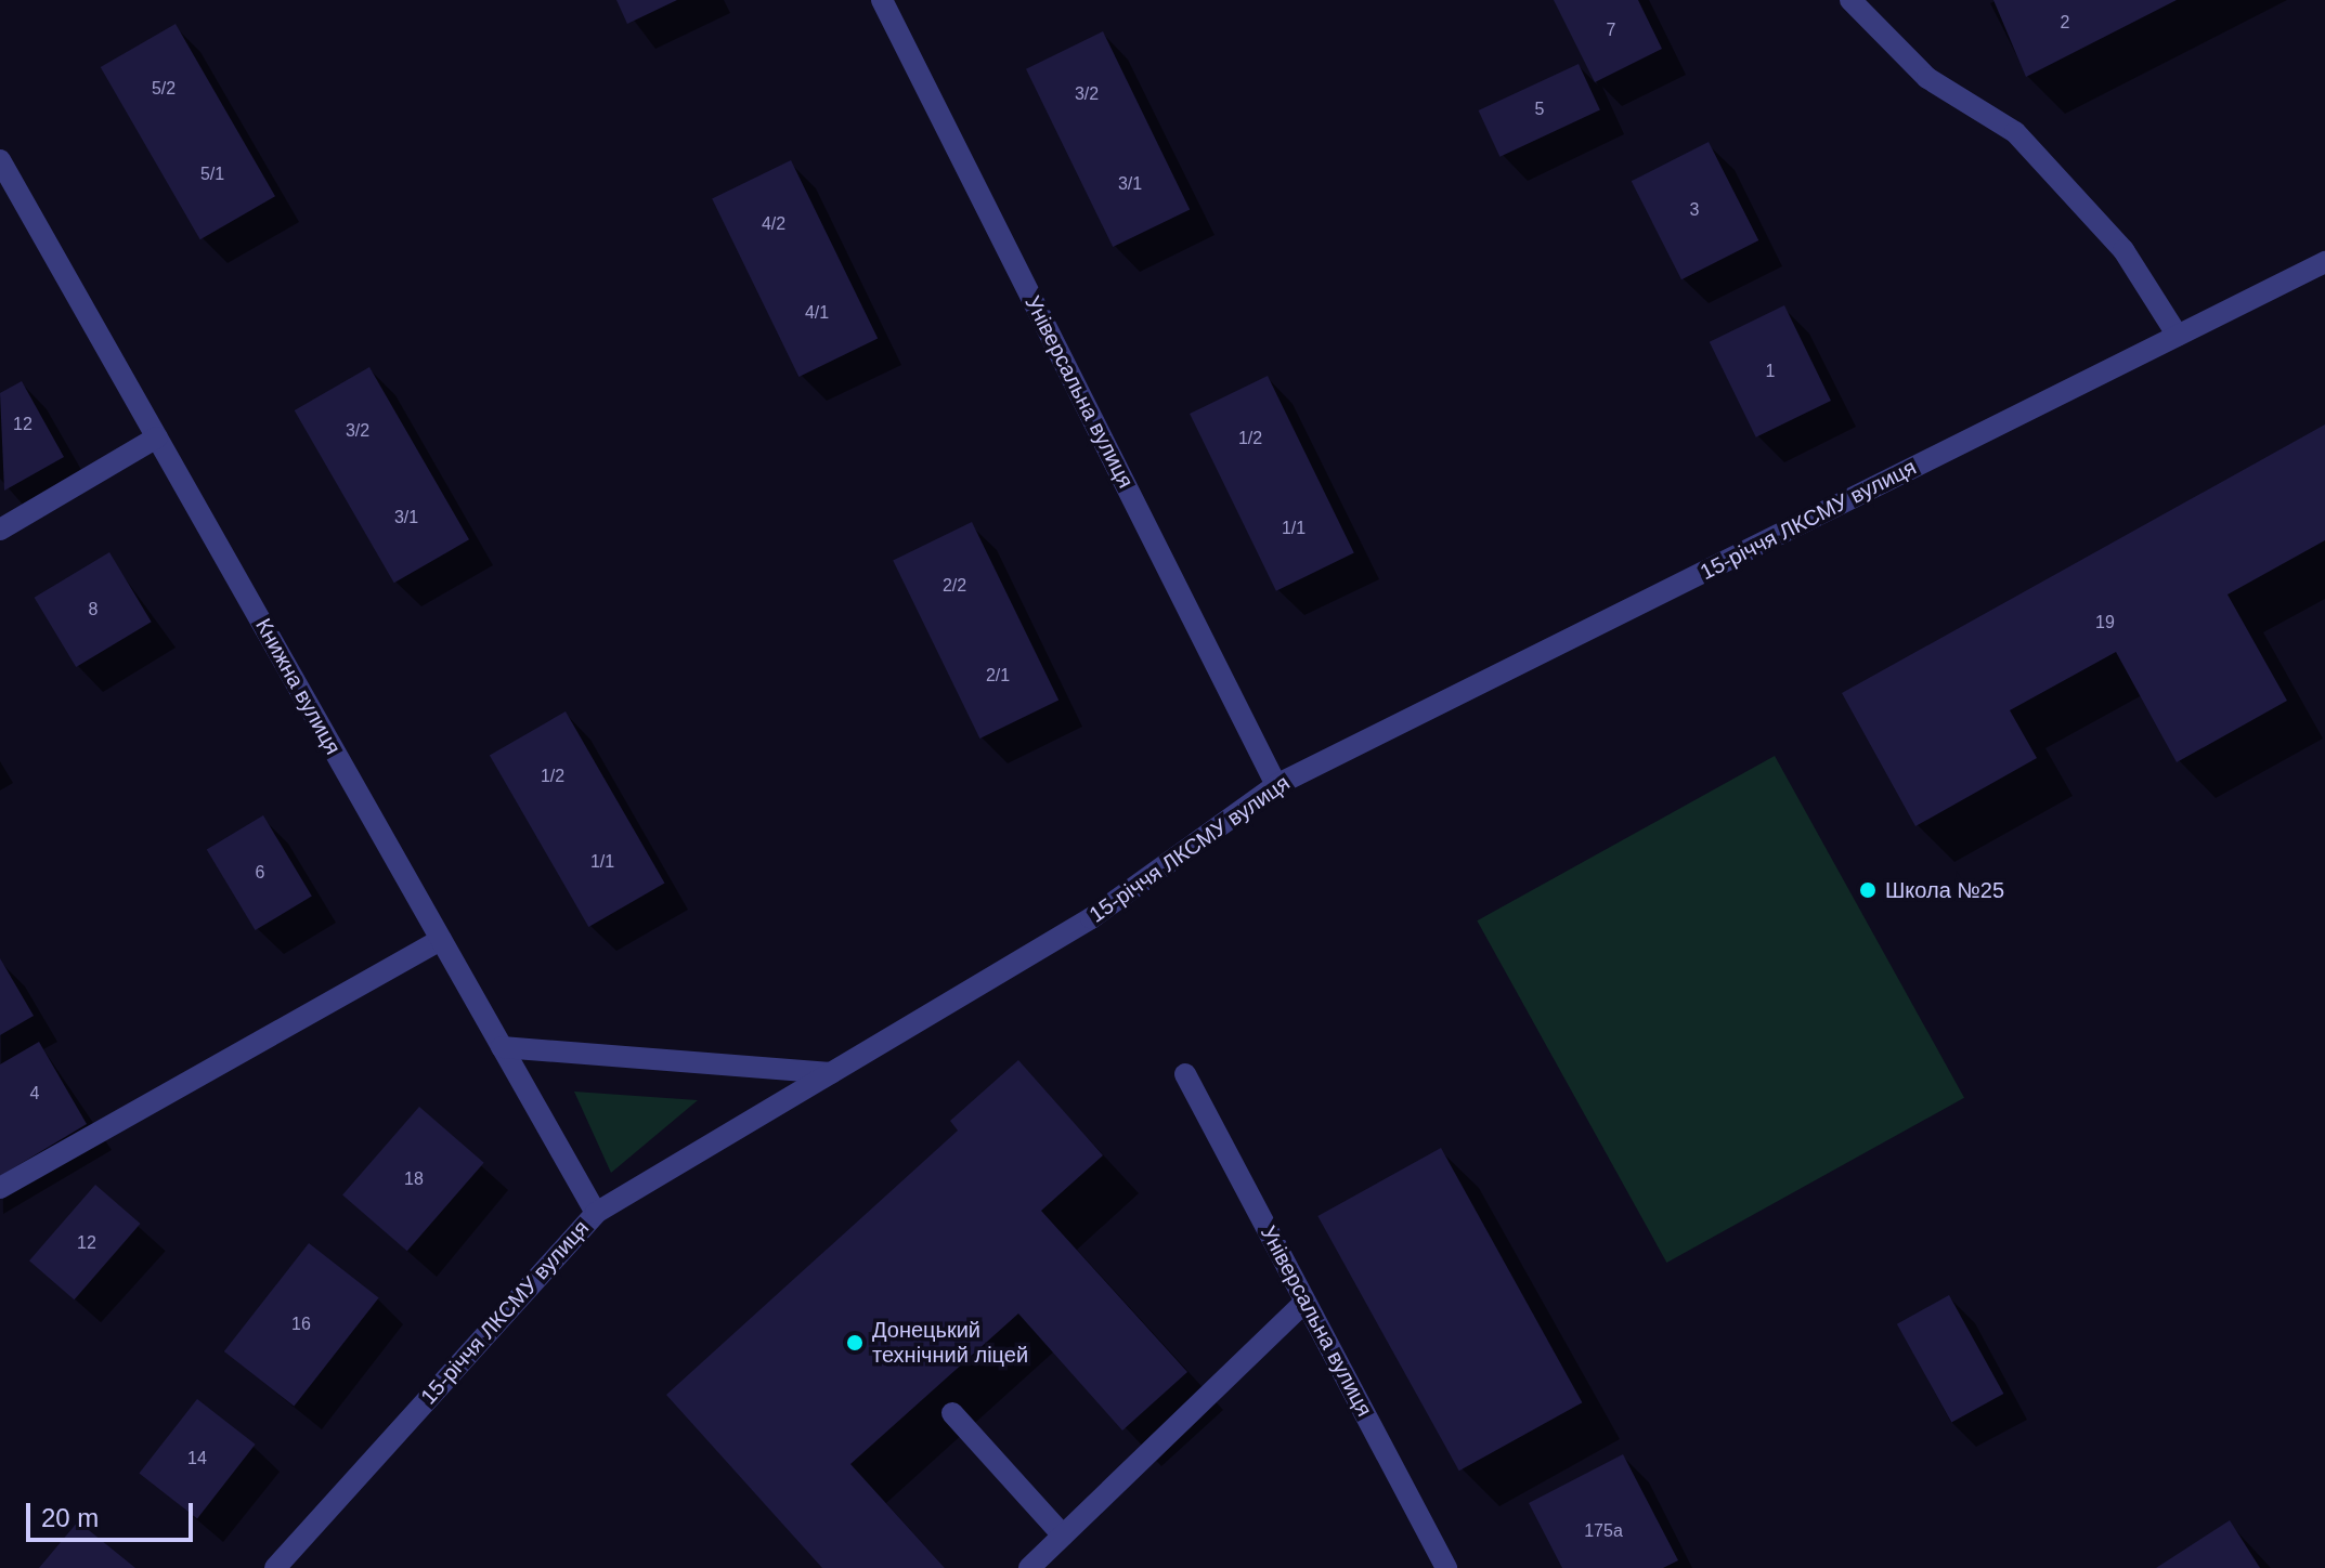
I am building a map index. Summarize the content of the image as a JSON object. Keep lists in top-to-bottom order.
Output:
{
  "streets": {
    "street": ["Універсальна вулиця", "15-річчя ЛКСМУ вулиця", "Книжна вулиця"]
  },
  "crossings": [
    ["Універсальна вулиця", "15-річчя ЛКСМУ вулиця"],
    ["15-річчя ЛКСМУ вулиця", "Книжна вулиця"]
  ],
  "places": ["Школа №25", "Донецький технічний ліцей"],
  "house_numbers": [
    "2",
    "7",
    "5/2",
    "3/2",
    "5",
    "5/1",
    "3/1",
    "3",
    "4/2",
    "4/1",
    "1",
    "12",
    "3/2",
    "1/2",
    "3/1",
    "1/1",
    "2/2",
    "8",
    "19",
    "2/1",
    "1/2",
    "1/1",
    "6",
    "4",
    "18",
    "12",
    "16",
    "14",
    "175а"
  ],
  "scale_bar": "20 m"
}
